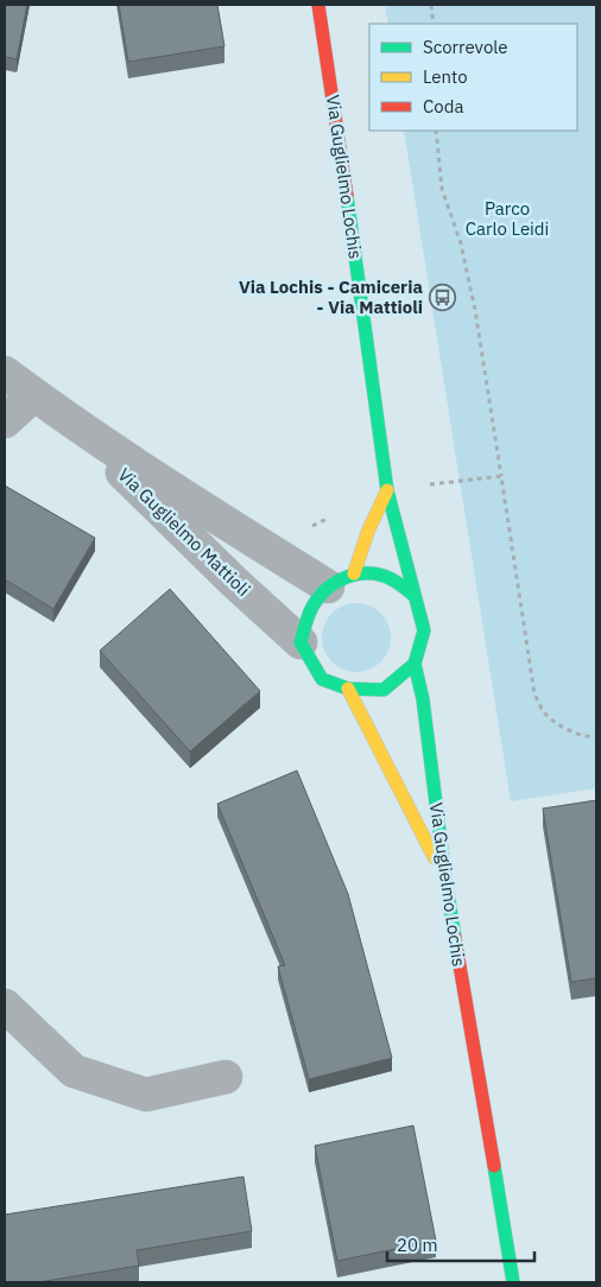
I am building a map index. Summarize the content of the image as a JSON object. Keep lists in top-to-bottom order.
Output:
{
  "streets": {
    "street": ["Via Guglielmo Lochis", "Via Guglielmo Mattioli"]
  },
  "crossings": [
    ["Via Guglielmo Lochis", "Via Guglielmo Mattioli"]
  ],
  "parks": ["Parco Carlo Leidi"],
  "places": {
    "bus stop": ["Via Lochis - Camiceria - Via Mattioli"]
  },
  "legend": ["Scorrevole", "Lento", "Coda"],
  "scale_bar": "20 m"
}
